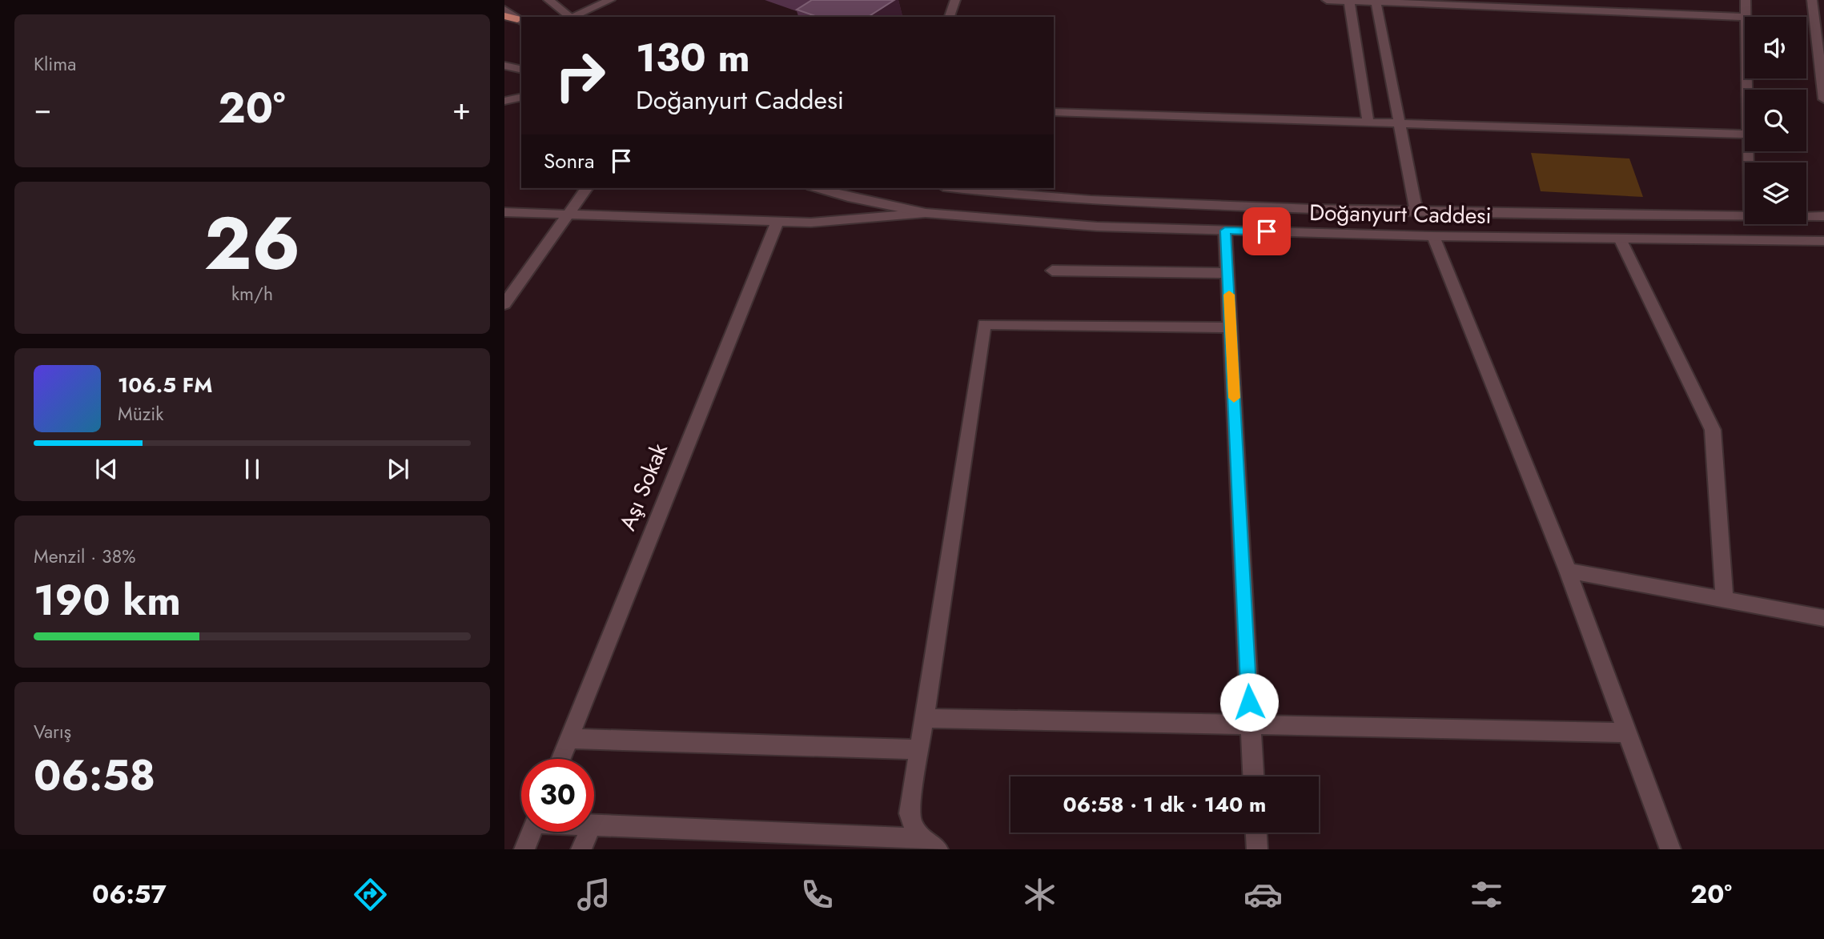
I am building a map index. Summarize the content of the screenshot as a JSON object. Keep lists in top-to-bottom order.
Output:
{
  "streets": {
    "street": ["Doğanyurt Caddesi", "Aşı Sokak"]
  },
  "page": {
    "tile": [
      "Klima",
      ["26", "km/h"],
      ["Menzil · 38%", "190 km"],
      ["Varış", "06:58"]
    ],
    "turn": ["130 m", "Doğanyurt Caddesi"],
    "heat": ["−", "20°", "+"],
    "then": "Sonra",
    "song": ["106.5 FM", "Müzik"],
    "limit": "30",
    "trip": "06:58 · 1 dk · 140 m",
    "tabs": ["06:57", "20°"]
  }
}
